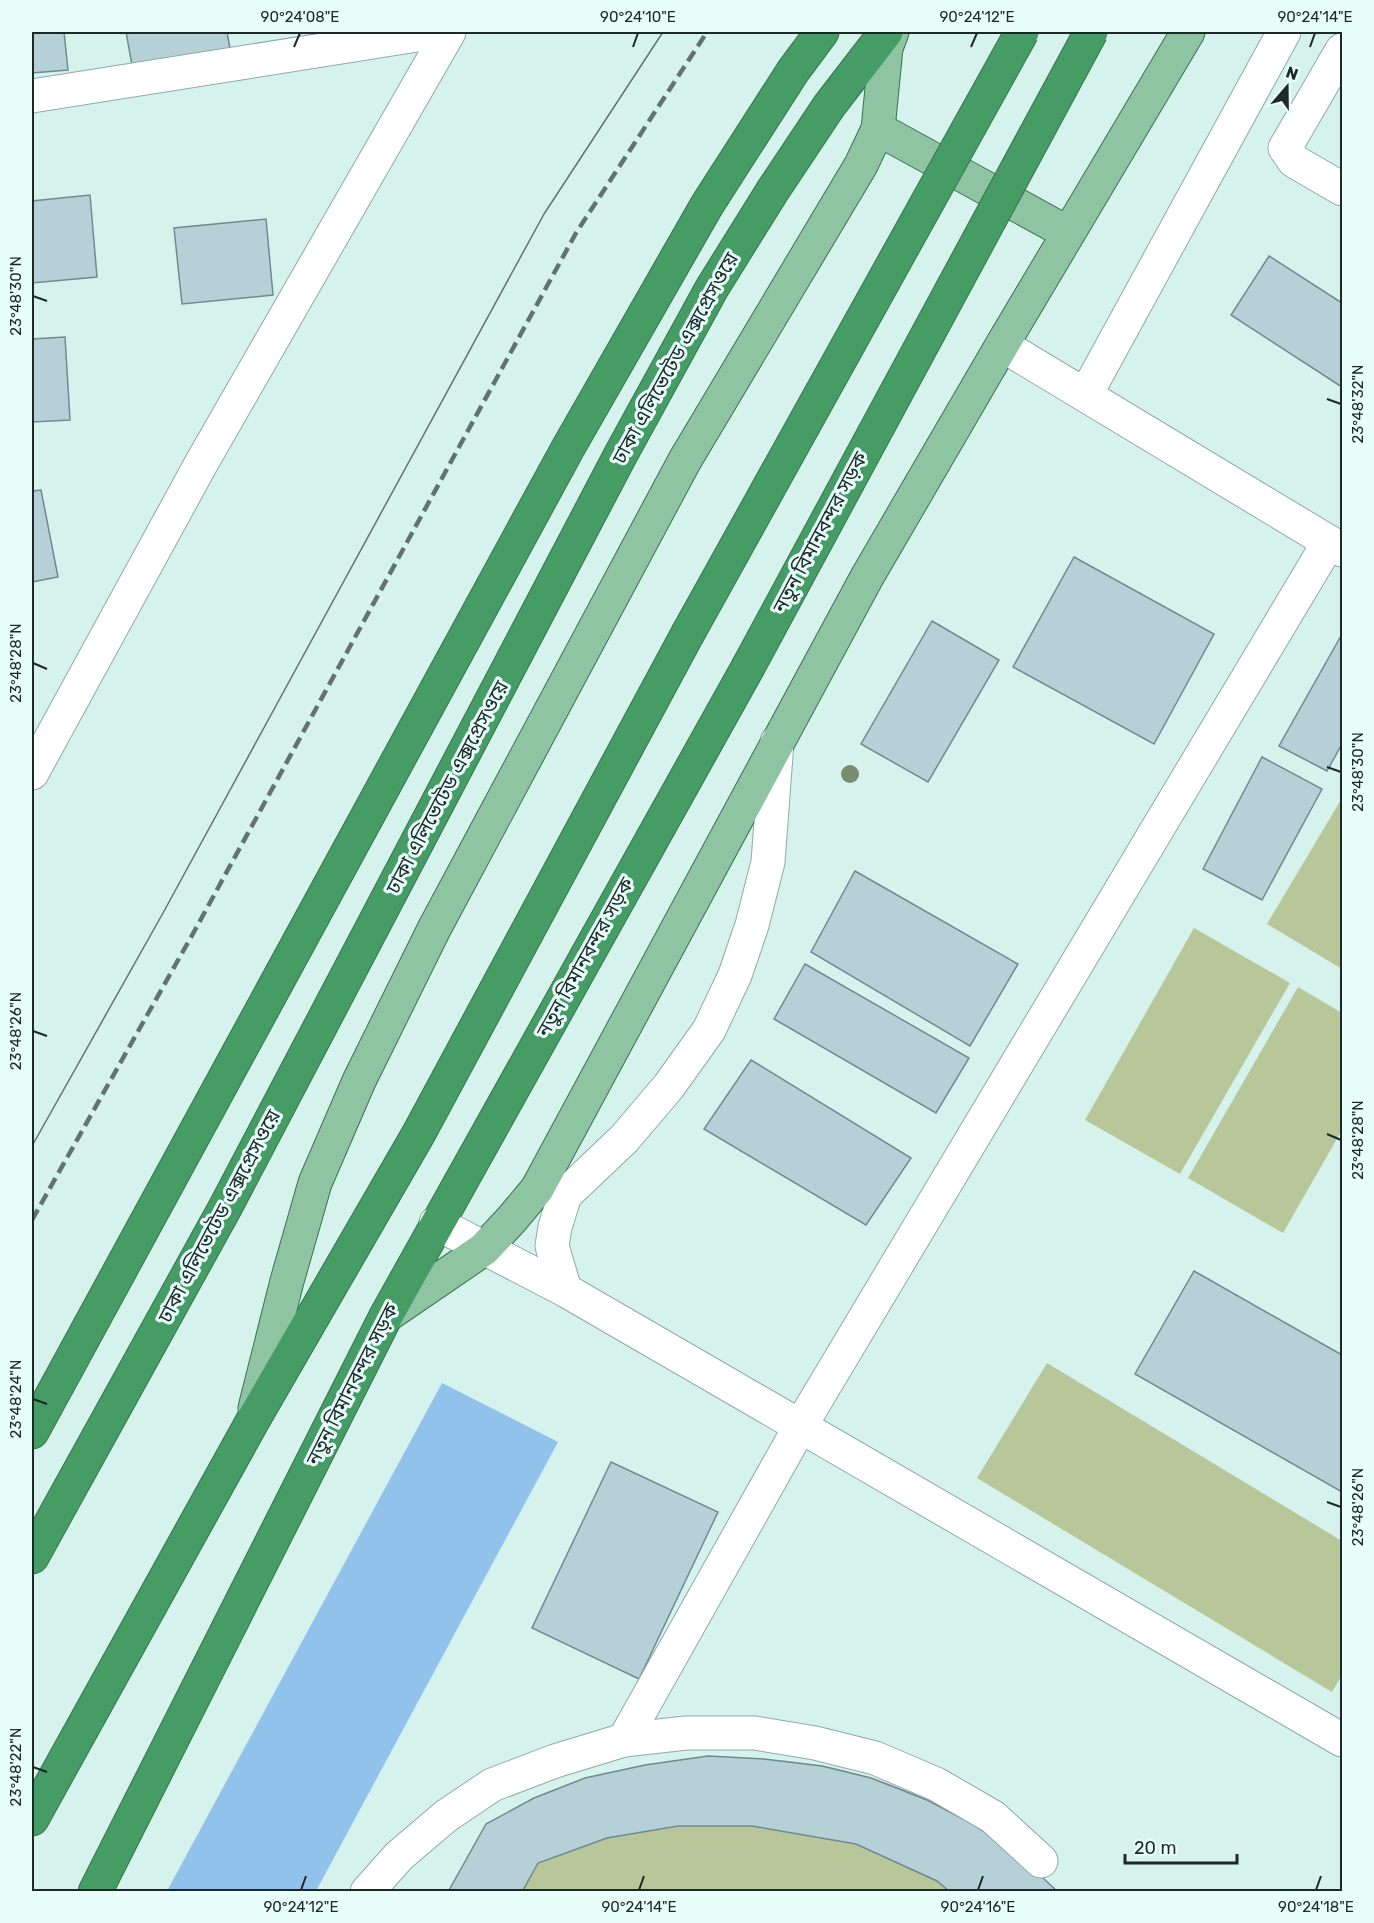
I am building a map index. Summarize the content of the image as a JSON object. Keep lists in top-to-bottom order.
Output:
{
  "streets": {
    "highway": ["ঢাকা এলিভেটেড এক্সপ্রেসওয়ে", "নতুন বিমানবন্দর সড়ক"]
  },
  "scale_bar": "20 m",
  "north": "top",
  "coordinates": [
    "90°24'08\"E",
    "90°24'10\"E",
    "90°24'12\"E",
    "90°24'14\"E",
    "23°48'30\"N",
    "23°48'32\"N",
    "23°48'28\"N",
    "23°48'26\"N",
    "23°48'24\"N",
    "23°48'22\"N",
    "90°24'16\"E",
    "90°24'18\"E"
  ]
}
